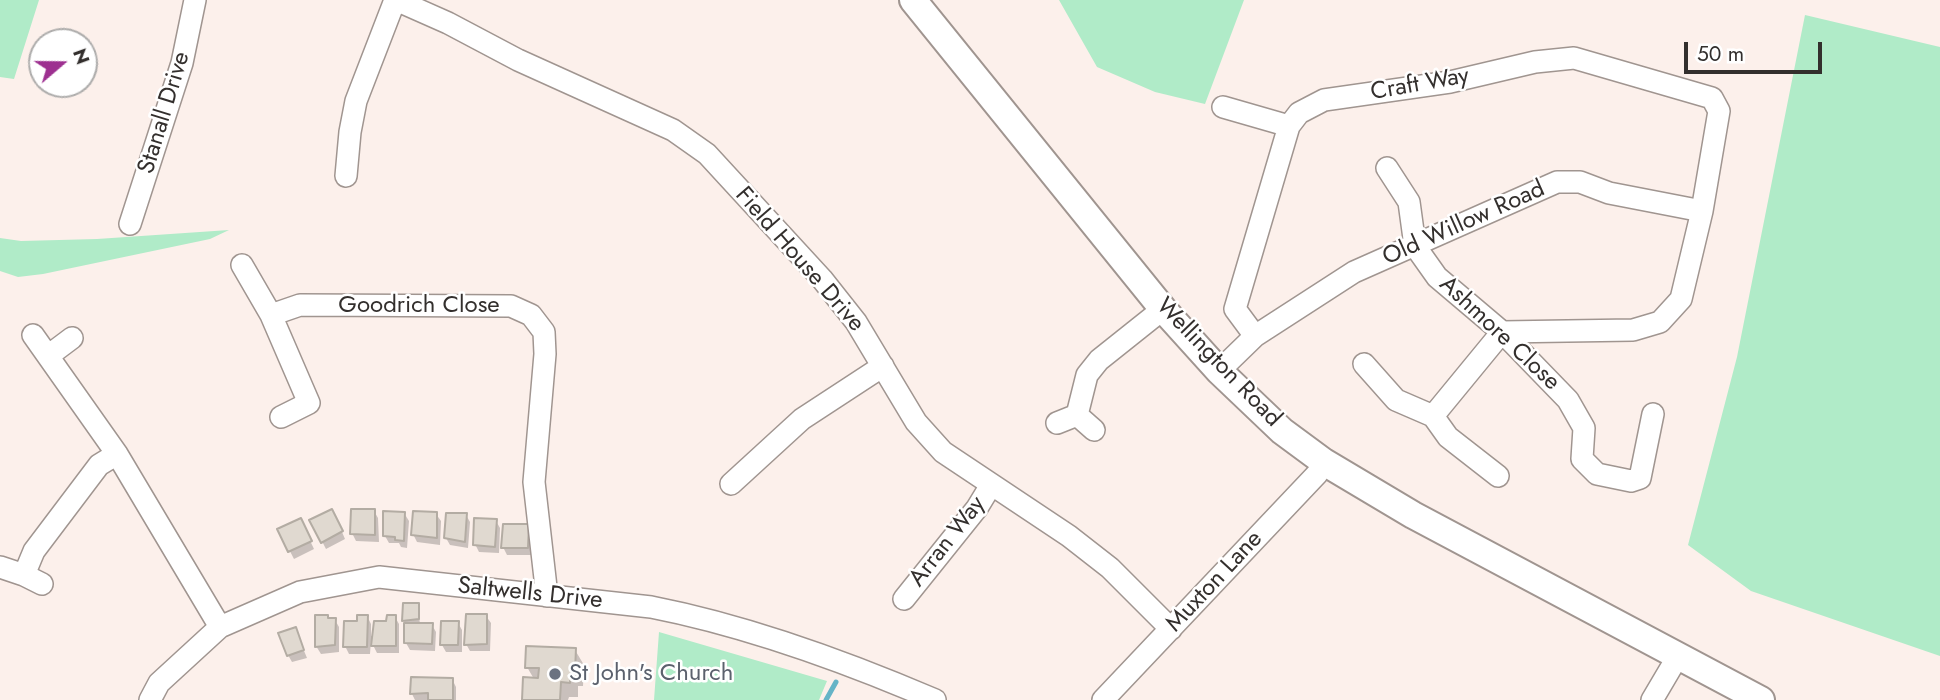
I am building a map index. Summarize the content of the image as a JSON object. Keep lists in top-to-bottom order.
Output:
{
  "streets": {
    "street": [
      "Craft Way",
      "Stanall Drive",
      "Old Willow Road",
      "Field House Drive",
      "Goodrich Close",
      "Ashmore Close",
      "Wellington Road",
      "Arran Way",
      "Muxton Lane",
      "Saltwells Drive"
    ]
  },
  "crossings": [
    ["Craft Way", "Old Willow Road"],
    ["Old Willow Road", "Ashmore Close"],
    ["Field House Drive", "Arran Way"],
    ["Field House Drive", "Muxton Lane"],
    ["Goodrich Close", "Saltwells Drive"],
    ["Wellington Road", "Muxton Lane"]
  ],
  "places": ["St John's Church"],
  "scale_bar": "50 m",
  "north": "right"
}
